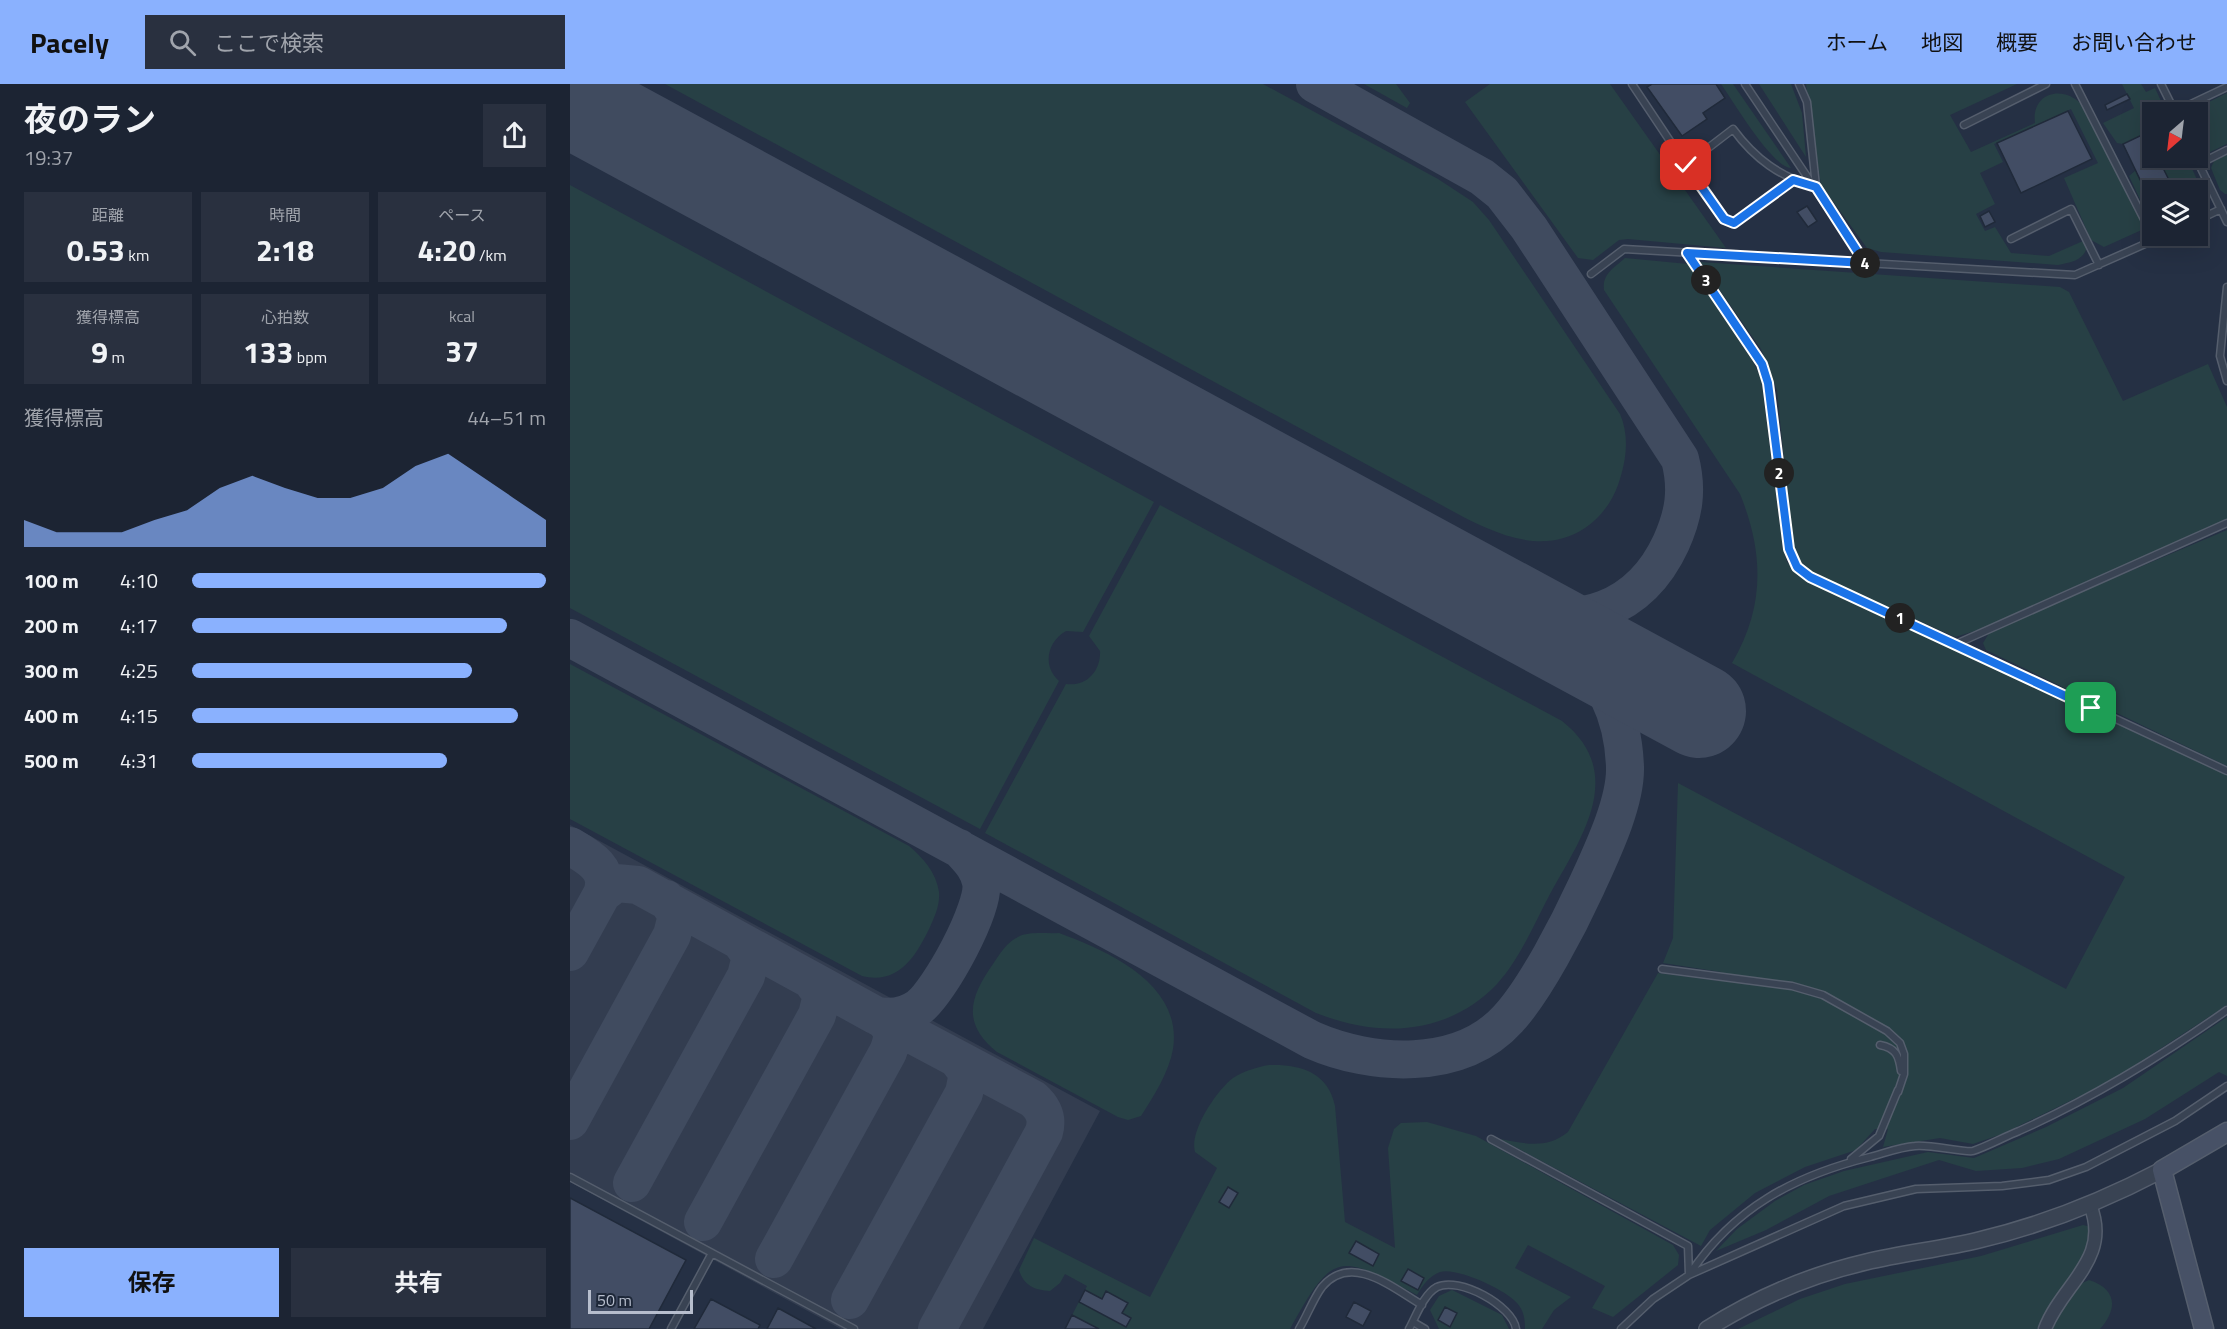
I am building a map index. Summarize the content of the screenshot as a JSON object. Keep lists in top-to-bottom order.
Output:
{
  "scale_bar": "50 m",
  "north": "bottom left",
  "page": {
    "header": "Pacely",
    "search": "ここで検索",
    "nav": [
      "ホーム",
      "地図",
      "概要",
      "お問い合わせ"
    ],
    "heading": ["夜のラン", "19:37"],
    "stats": [
      ["距離", "0.53 km"],
      ["時間", "2:18"],
      ["ペース", "4:20 /km"],
      ["獲得標高", "9 m"],
      ["心拍数", "133 bpm"],
      ["kcal", "37"]
    ],
    "pins": [
      "4",
      "3",
      "2",
      "1"
    ],
    "chart": ["獲得標高", "44–51 m"],
    "list": [
      {
        "name": "100 m",
        "note": "4:10"
      },
      {
        "name": "200 m",
        "note": "4:17"
      },
      {
        "name": "300 m",
        "note": "4:25"
      },
      {
        "name": "400 m",
        "note": "4:15"
      },
      {
        "name": "500 m",
        "note": "4:31"
      }
    ],
    "buttons": ["保存", "共有"],
    "scale": "50 m"
  }
}
